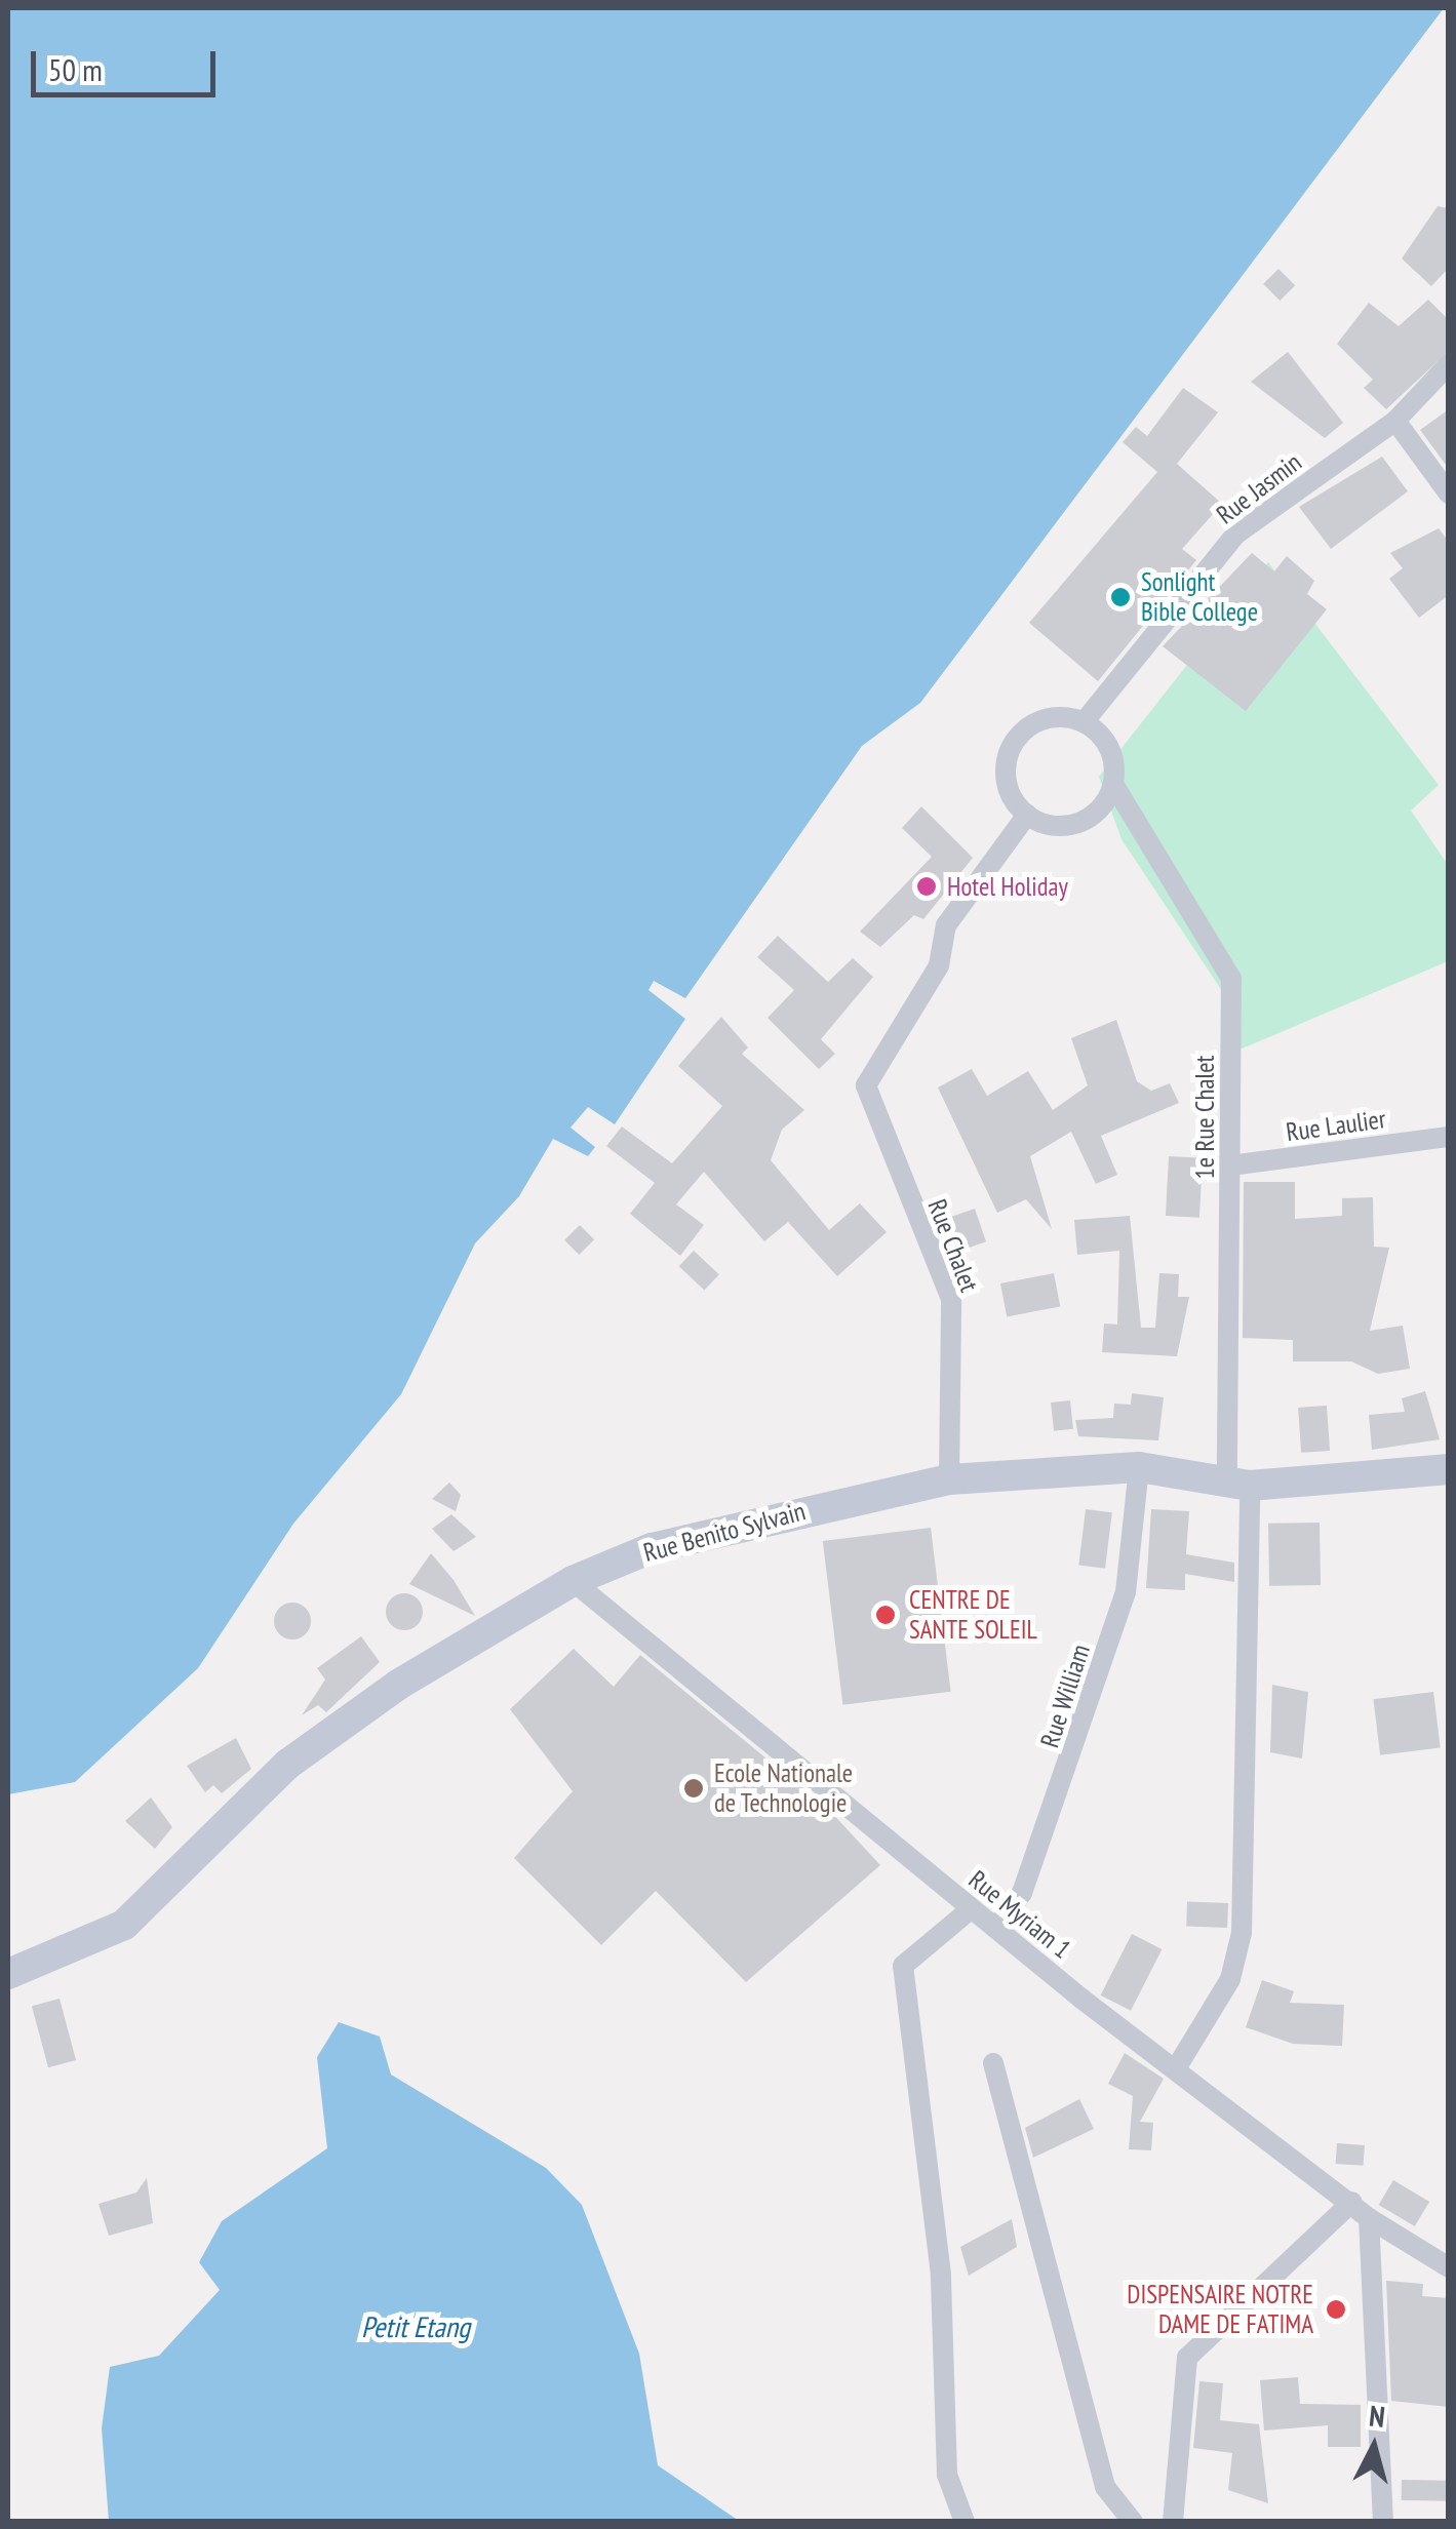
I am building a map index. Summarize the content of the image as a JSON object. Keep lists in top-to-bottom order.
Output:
{
  "streets": {
    "main road": ["Rue Benito Sylvain"],
    "street": [
      "Rue Jasmin",
      "1e Rue Chalet",
      "Rue Laulier",
      "Rue Chalet",
      "Rue William",
      "Rue Myriam 1"
    ]
  },
  "crossings": [
    ["Rue Jasmin", "1e Rue Chalet"],
    ["Rue Jasmin", "Rue Chalet"],
    ["1e Rue Chalet", "Rue Laulier"],
    ["1e Rue Chalet", "Rue Chalet"],
    ["1e Rue Chalet", "Rue Benito Sylvain"],
    ["1e Rue Chalet", "Rue Myriam 1"],
    ["Rue Chalet", "Rue Benito Sylvain"],
    ["Rue Benito Sylvain", "Rue William"],
    ["Rue Benito Sylvain", "Rue Myriam 1"],
    ["Rue William", "Rue Myriam 1"]
  ],
  "water": ["Petit Etang"],
  "places": [
    "Sonlight Bible College",
    "Hotel Holiday",
    "CENTRE DE SANTE SOLEIL",
    "Ecole Nationale de Technologie",
    "DISPENSAIRE NOTRE DAME DE FATIMA"
  ],
  "scale_bar": "50 m",
  "north": "top"
}
